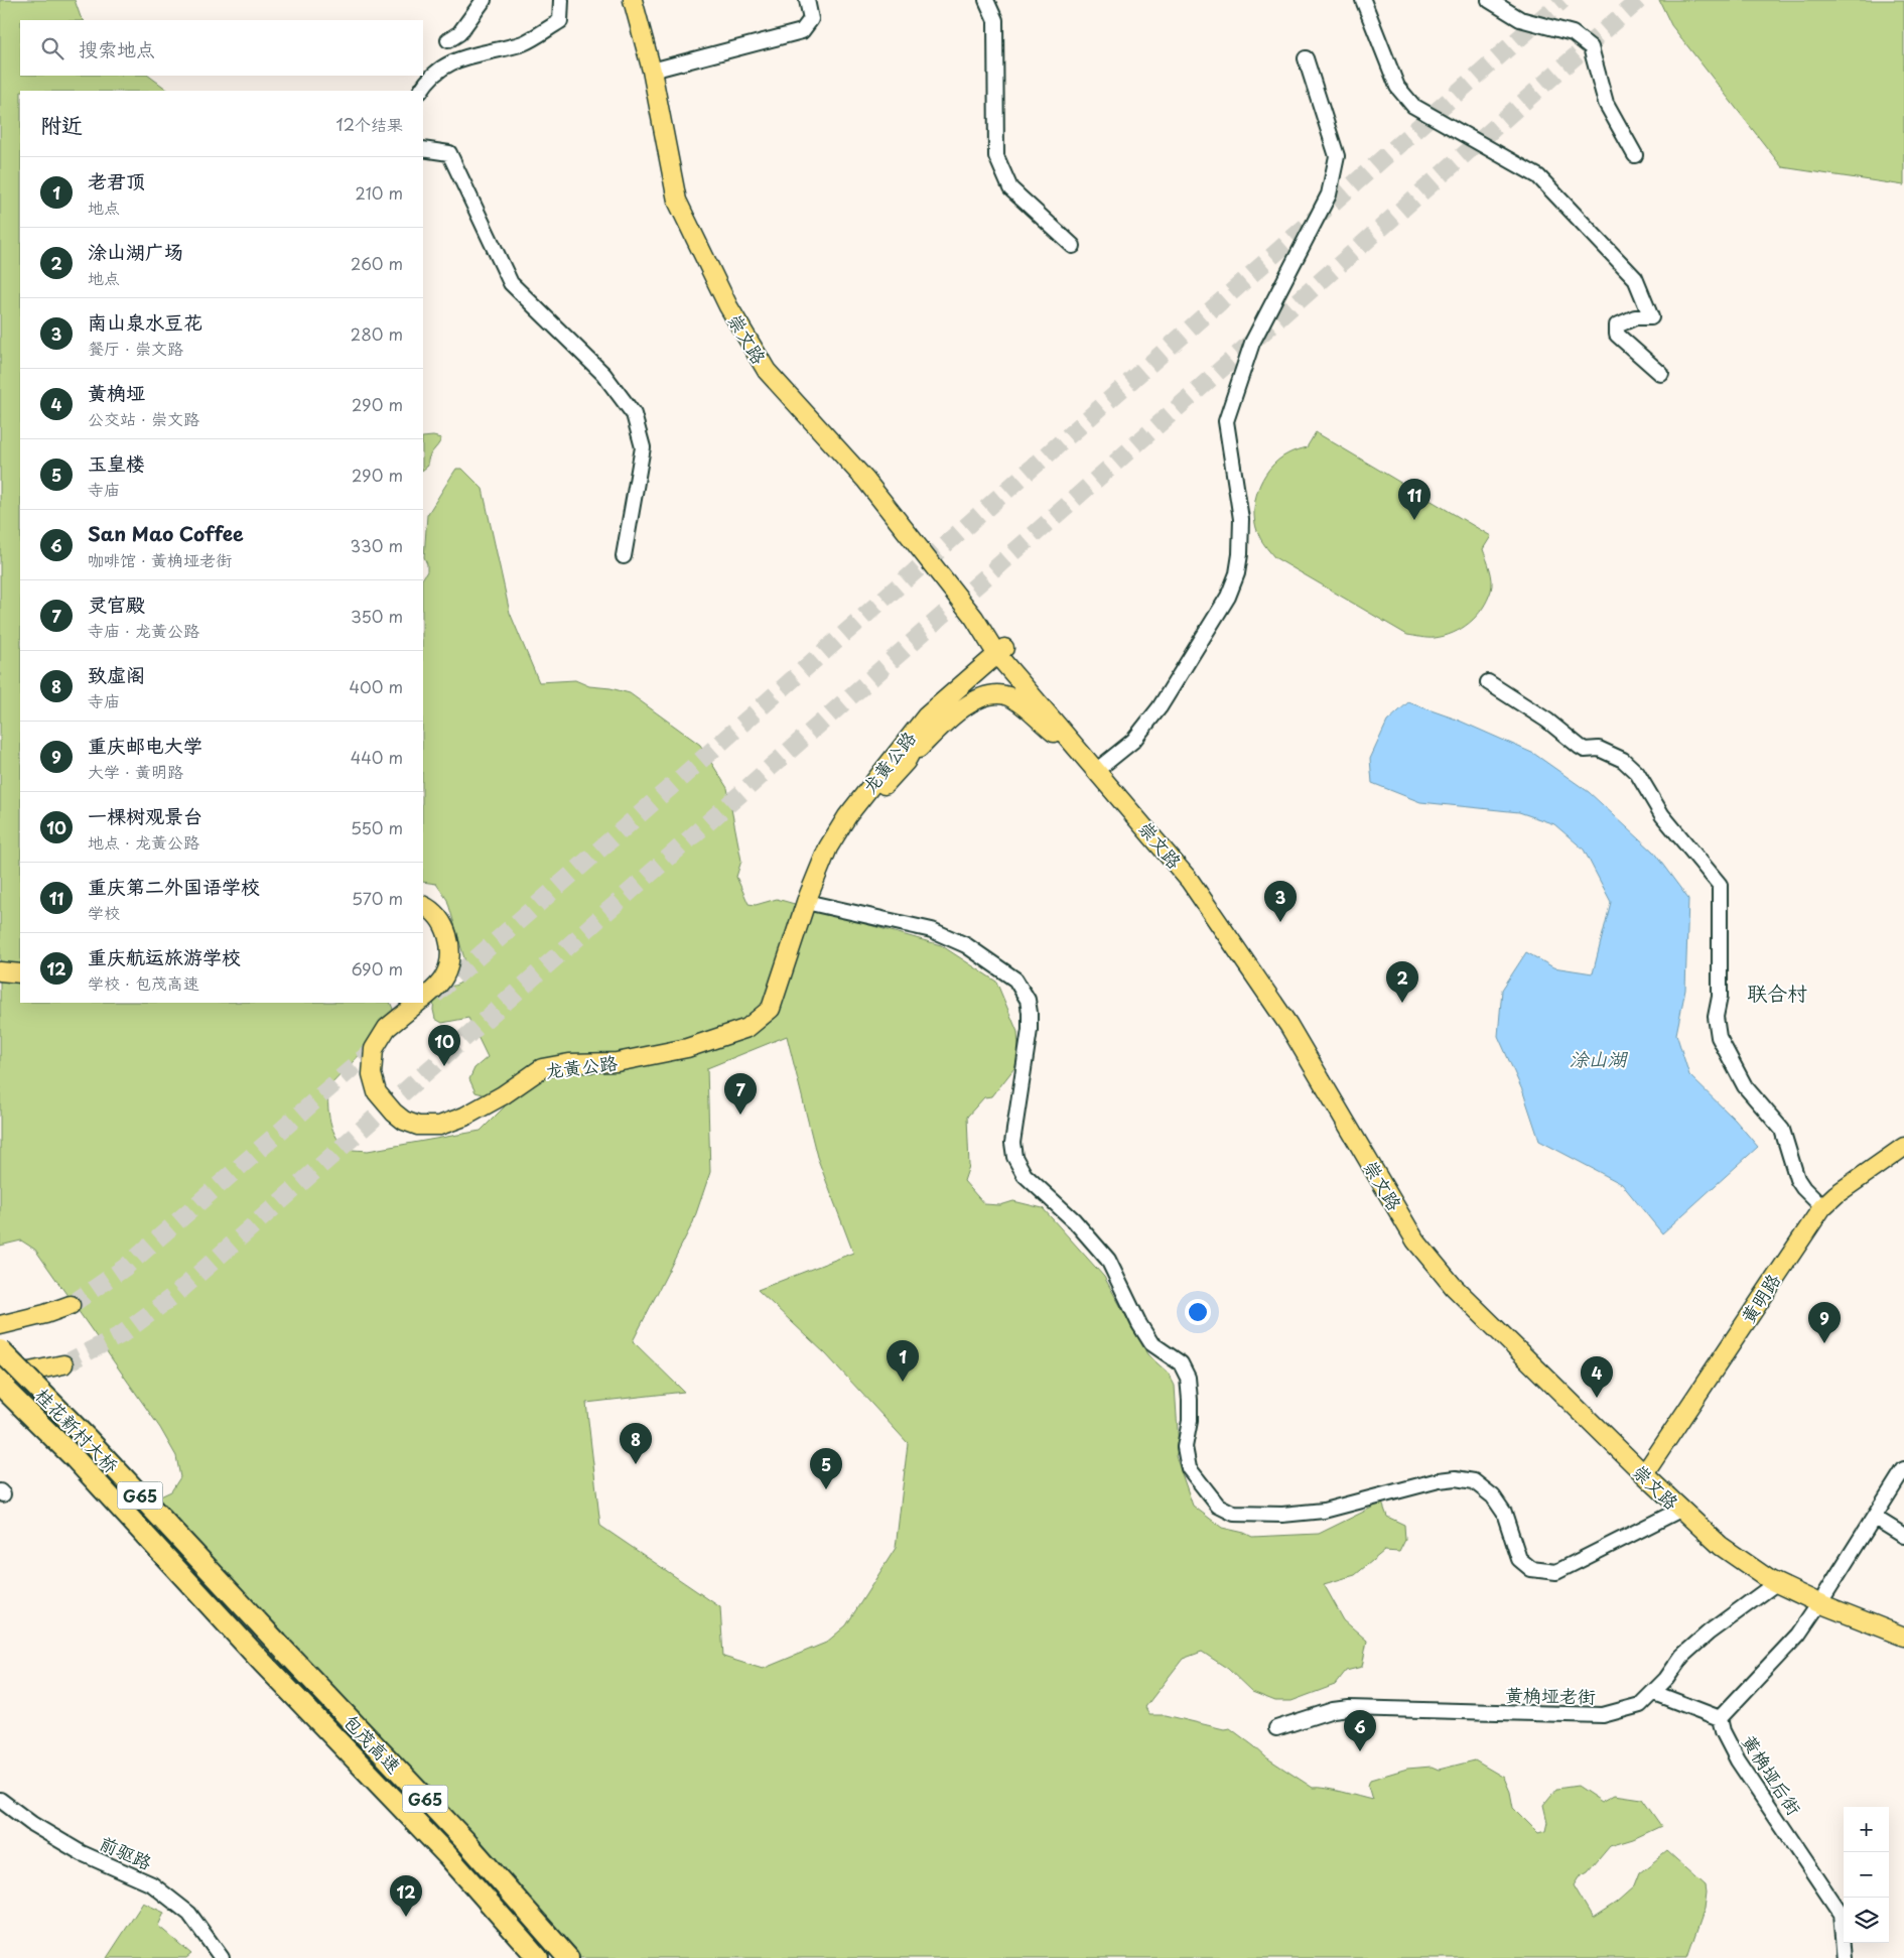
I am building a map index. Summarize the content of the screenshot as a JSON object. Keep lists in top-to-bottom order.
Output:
{
  "streets": {
    "highway": ["桂花新村大桥", "G65", "包茂高速"],
    "main road": ["崇文路", "龙黄公路", "黄明路"],
    "street": ["黄桷垭老街", "黄桷垭后街", "前驱路"]
  },
  "crossings": [
    ["崇文路", "龙黄公路"],
    ["崇文路", "黄明路"],
    ["崇文路", "黄桷垭老街"],
    ["桂花新村大桥", "包茂高速"]
  ],
  "districts": ["联合村"],
  "water": ["涂山湖"],
  "page": {
    "search": "搜索地点",
    "heading": ["附近", "12个结果"],
    "list": [
      {
        "mark": "1",
        "name": "老君顶",
        "note": "地点",
        "value": "210 m"
      },
      {
        "mark": "2",
        "name": "涂山湖广场",
        "note": "地点",
        "value": "260 m"
      },
      {
        "mark": "3",
        "name": "南山泉水豆花",
        "note": "餐厅 · 崇文路",
        "value": "280 m"
      },
      {
        "mark": "4",
        "name": "黄桷垭",
        "note": "公交站 · 崇文路",
        "value": "290 m"
      },
      {
        "mark": "5",
        "name": "玉皇楼",
        "note": "寺庙",
        "value": "290 m"
      },
      {
        "mark": "6",
        "name": "San Mao Coffee",
        "note": "咖啡馆 · 黄桷垭老街",
        "value": "330 m"
      },
      {
        "mark": "7",
        "name": "灵官殿",
        "note": "寺庙 · 龙黄公路",
        "value": "350 m"
      },
      {
        "mark": "8",
        "name": "致虚阁",
        "note": "寺庙",
        "value": "400 m"
      },
      {
        "mark": "9",
        "name": "重庆邮电大学",
        "note": "大学 · 黄明路",
        "value": "440 m"
      },
      {
        "mark": "10",
        "name": "一棵树观景台",
        "note": "地点 · 龙黄公路",
        "value": "550 m"
      },
      {
        "mark": "11",
        "name": "重庆第二外国语学校",
        "note": "学校",
        "value": "570 m"
      },
      {
        "mark": "12",
        "name": "重庆航运旅游学校",
        "note": "学校 · 包茂高速",
        "value": "690 m"
      }
    ],
    "pins": [
      "11",
      "3",
      "2",
      "10",
      "7",
      "9",
      "1",
      "4",
      "8",
      "5",
      "6",
      "12"
    ],
    "map_buttons": ["+", "−"]
  }
}
